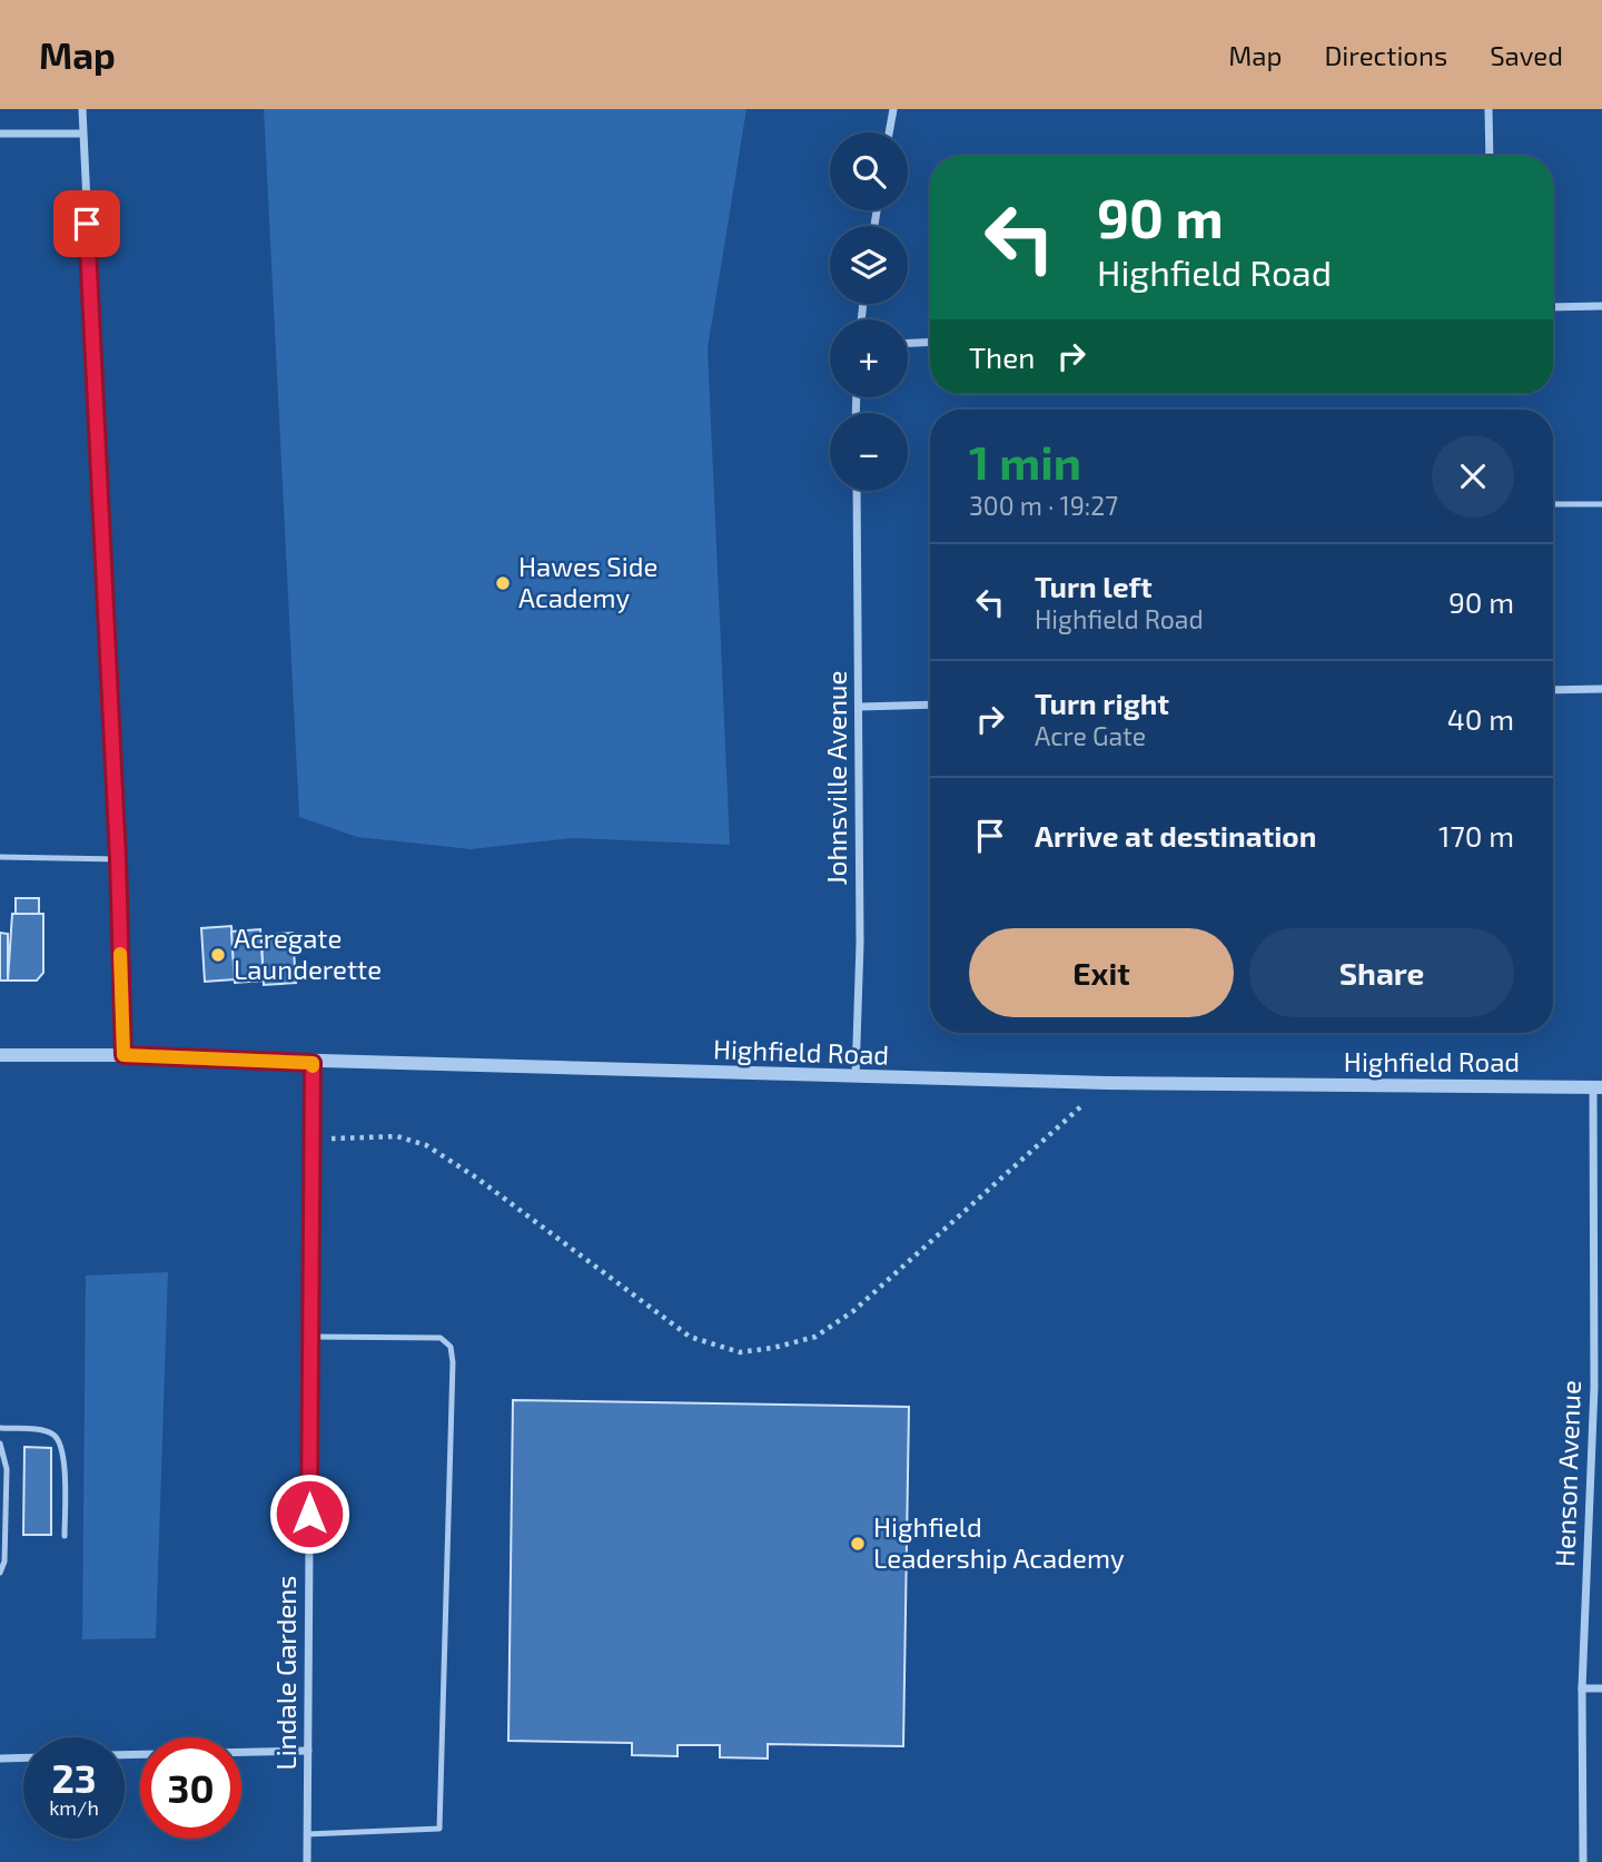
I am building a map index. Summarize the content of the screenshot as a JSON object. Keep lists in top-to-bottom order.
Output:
{
  "streets": {
    "street": [
      "Johnsville Avenue",
      "Highfield Road",
      "Henson Avenue",
      "Lindale Gardens"
    ]
  },
  "crossings": [
    ["Johnsville Avenue", "Highfield Road"],
    ["Highfield Road", "Henson Avenue"],
    ["Highfield Road", "Lindale Gardens"]
  ],
  "places": ["Hawes Side Academy", "Acregate Launderette", "Highfield Leadership Academy"],
  "page": {
    "header": "Map",
    "nav": ["Map", "Directions", "Saved"],
    "map_buttons": ["+", "−"],
    "turn": ["90 m", "Highfield Road"],
    "then": "Then",
    "heading": ["1 min", "300 m · 19:27"],
    "list": [
      {
        "name": "Turn left",
        "note": "Highfield Road",
        "value": "90 m"
      },
      {
        "name": "Turn right",
        "note": "Acre Gate",
        "value": "40 m"
      },
      {
        "name": "Arrive at destination",
        "value": "170 m"
      }
    ],
    "buttons": ["Exit", "Share"],
    "speed": "23 km/h",
    "limit": "30"
  }
}
